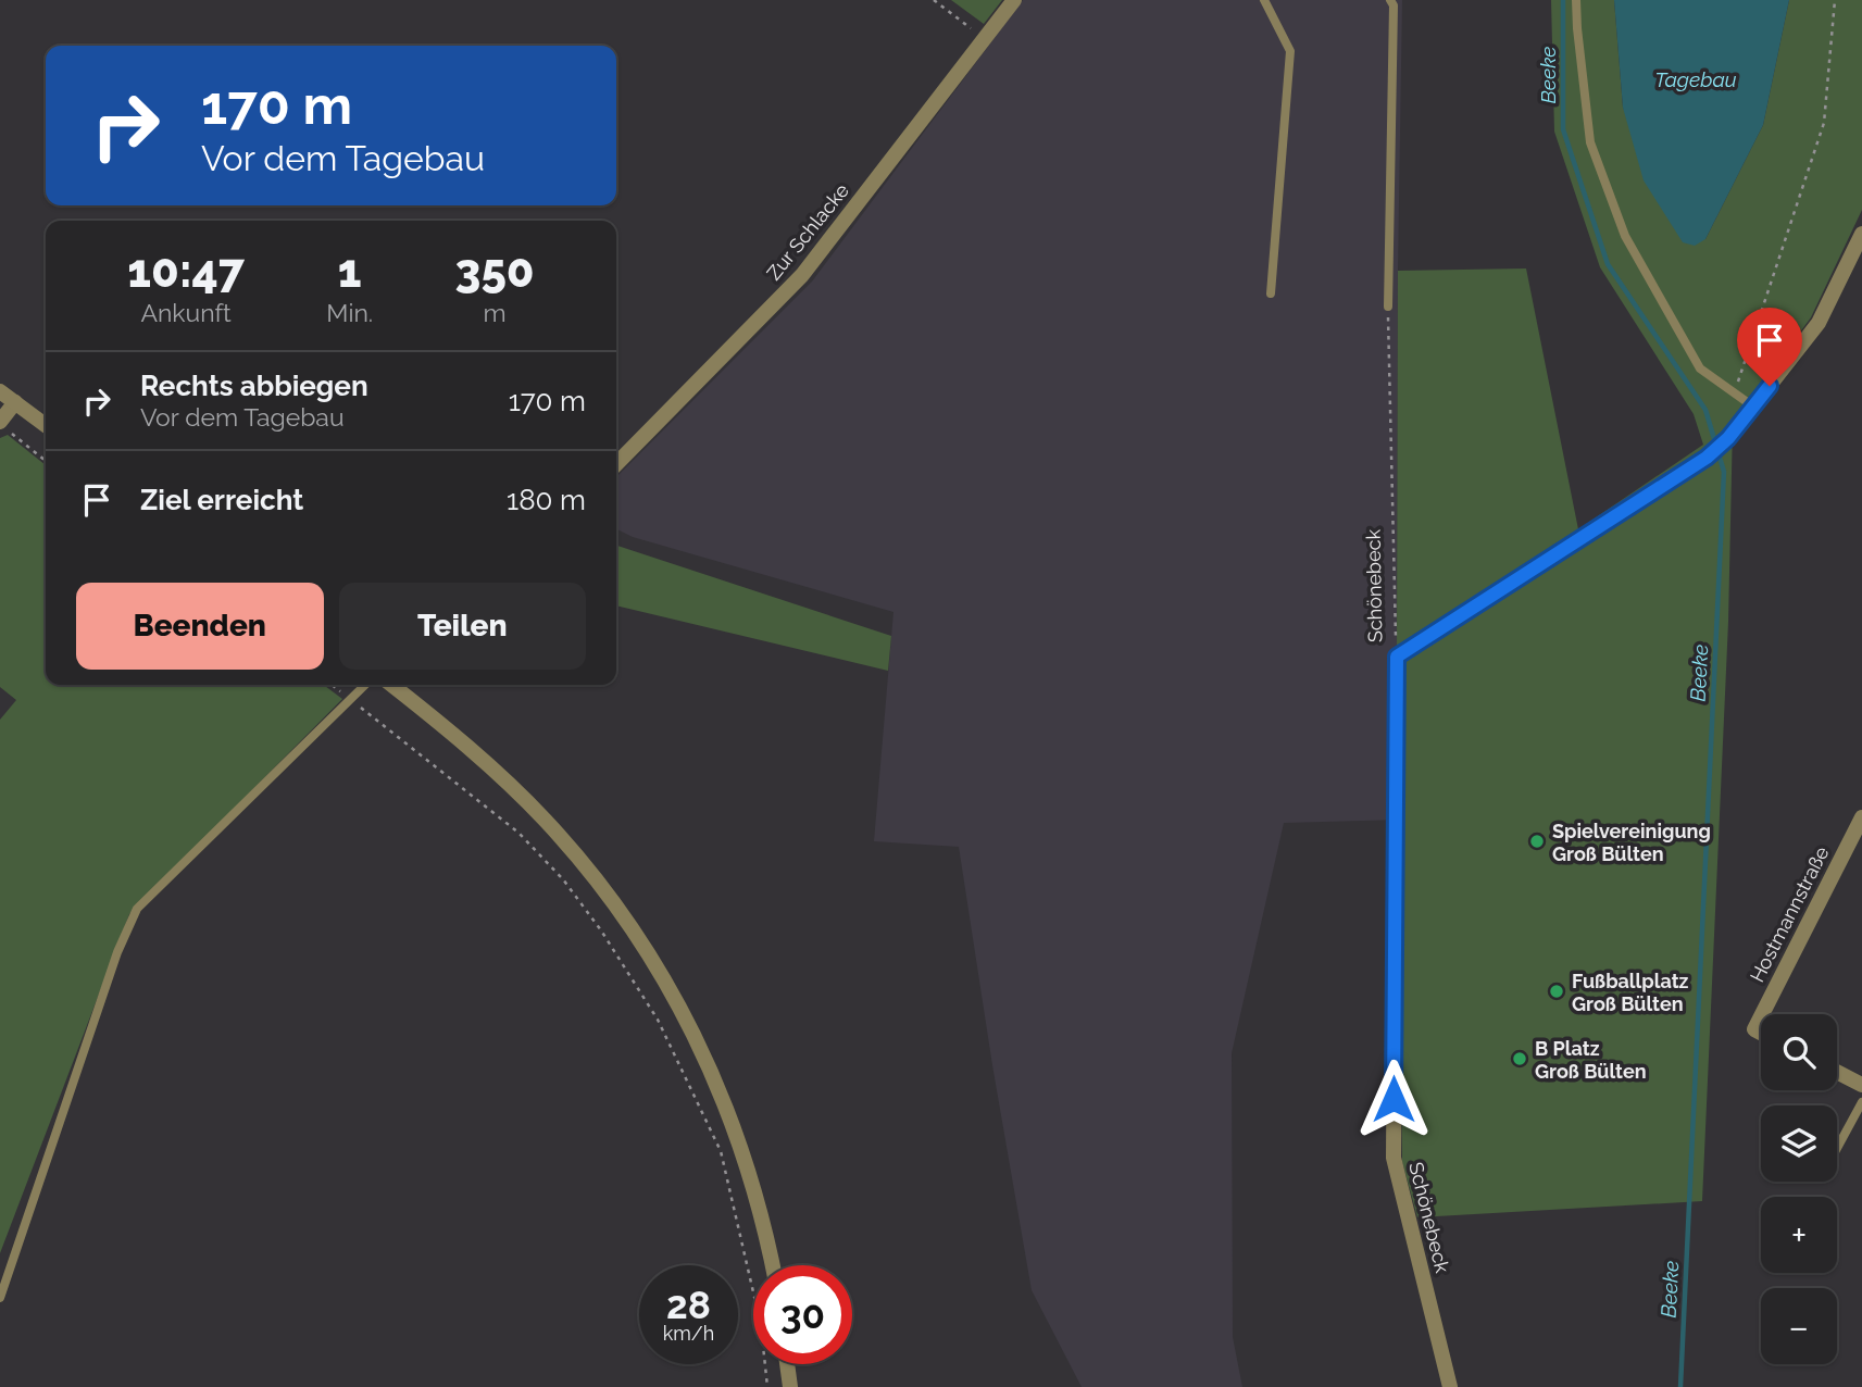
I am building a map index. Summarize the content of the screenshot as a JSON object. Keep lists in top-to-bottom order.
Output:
{
  "streets": {
    "street": ["Zur Schlacke", "Schönebeck", "Hostmannstraße"]
  },
  "water": ["Beeke", "Tagebau"],
  "places": ["Spielvereinigung Groß Bülten", "Fußballplatz Groß Bülten", "B Platz Groß Bülten"],
  "page": {
    "turn": ["170 m", "Vor dem Tagebau"],
    "eta": [
      "10:47",
      "Ankunft",
      "1",
      "Min.",
      "350",
      "m"
    ],
    "list": [
      {
        "name": "Rechts abbiegen",
        "note": "Vor dem Tagebau",
        "value": "170 m"
      },
      {
        "name": "Ziel erreicht",
        "value": "180 m"
      }
    ],
    "buttons": ["Beenden", "Teilen"],
    "map_buttons": ["+", "−"],
    "speed": "28 km/h",
    "limit": "30"
  }
}
